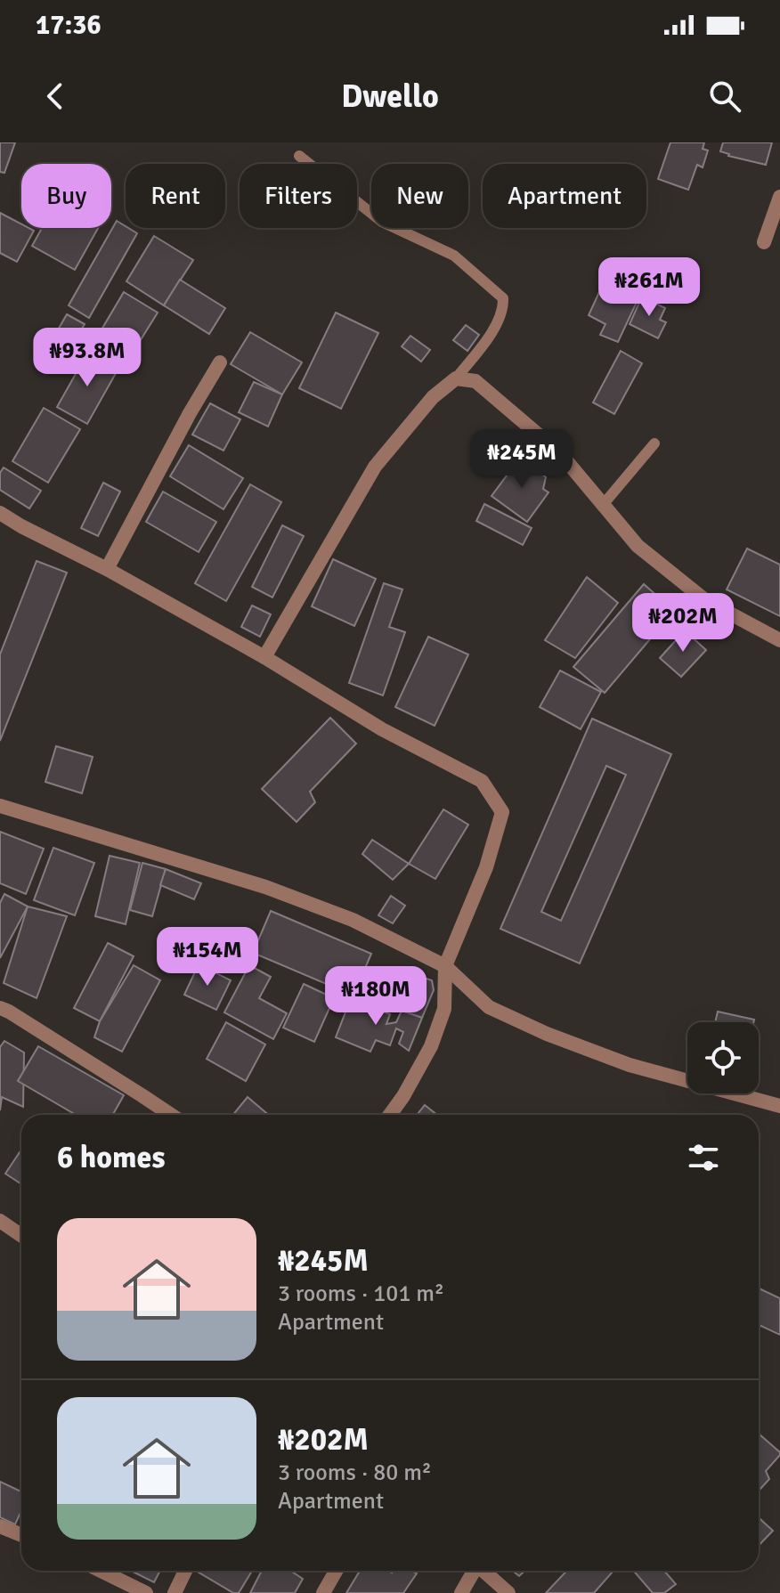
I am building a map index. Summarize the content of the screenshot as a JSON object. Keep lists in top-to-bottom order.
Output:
{
  "page": {
    "status": "17:36",
    "header": "Dwello",
    "chip": [
      "Buy",
      "Rent",
      "Filters",
      "New",
      "Apartment"
    ],
    "price": [
      "₦261M",
      "₦93.8M",
      "₦245M",
      "₦202M",
      "₦154M",
      "₦180M"
    ],
    "heading": "6 homes",
    "list": [
      {
        "name": "₦245M",
        "note": "3 rooms · 101 m² · Apartment"
      },
      {
        "name": "₦202M",
        "note": "3 rooms · 80 m² · Apartment"
      }
    ]
  }
}
